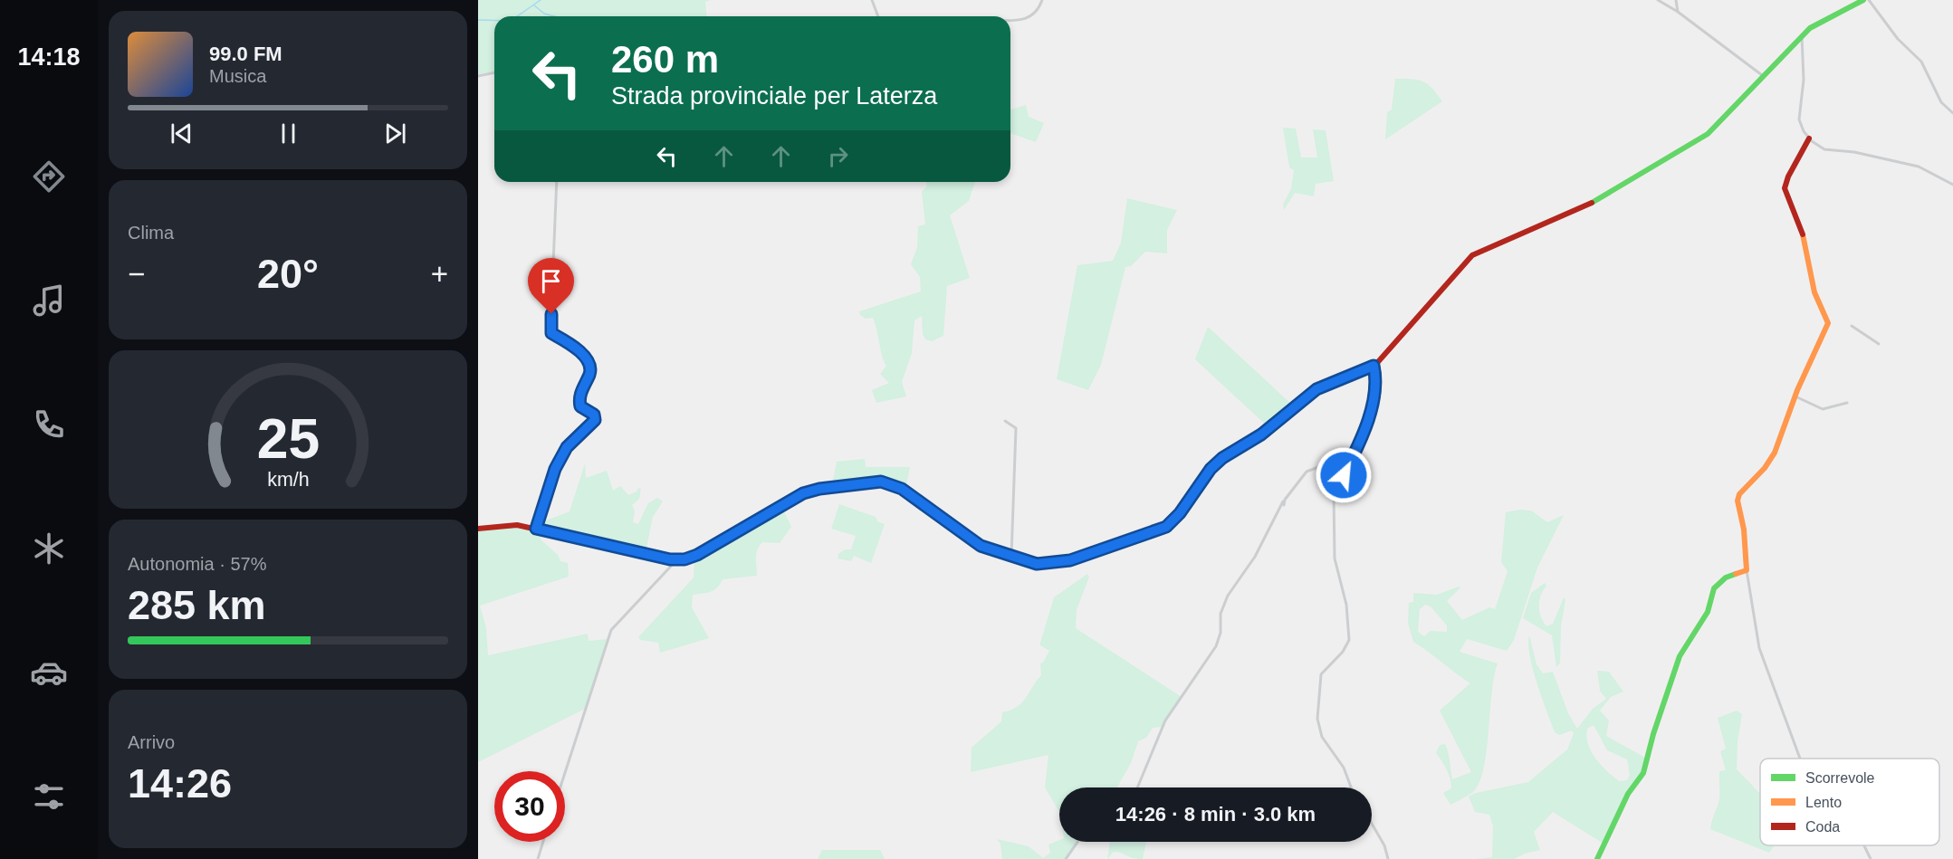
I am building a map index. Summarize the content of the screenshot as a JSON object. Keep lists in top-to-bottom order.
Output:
{
  "legend": ["Scorrevole", "Lento", "Coda"],
  "page": {
    "tabs": "14:18",
    "turn": ["260 m", "Strada provinciale per Laterza"],
    "song": ["99.0 FM", "Musica"],
    "tile": [
      "Clima",
      ["Autonomia · 57%", "285 km"],
      ["Arrivo", "14:26"]
    ],
    "heat": ["−", "20°", "+"],
    "limit": "30",
    "trip": "14:26 · 8 min · 3.0 km",
    "gauge": ["25", "km/h"]
  }
}
